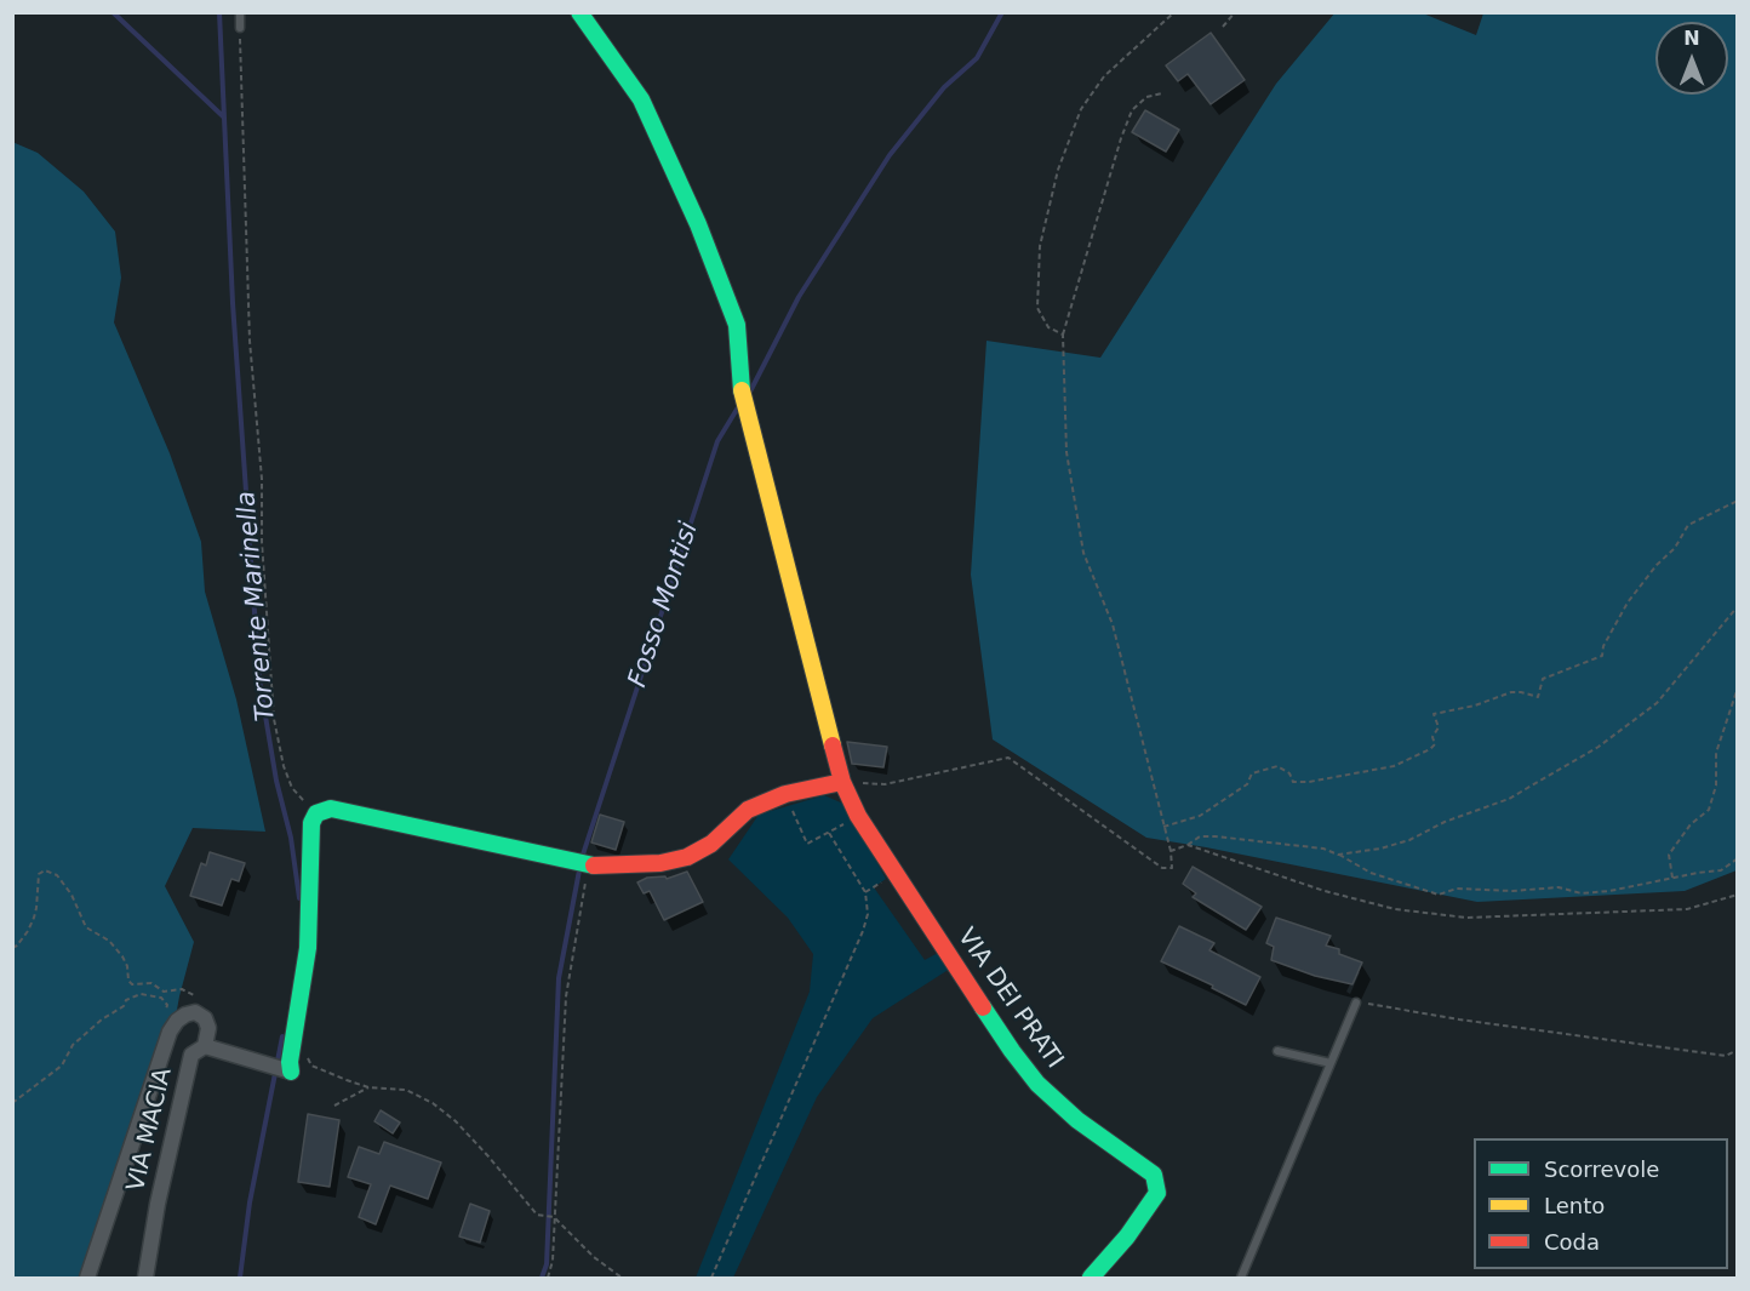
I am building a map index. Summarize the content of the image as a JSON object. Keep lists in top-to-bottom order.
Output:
{
  "streets": {
    "street": ["VIA DEI PRATI", "VIA MACIA"]
  },
  "water": ["Fosso Montisi", "Torrente Marinella"],
  "legend": ["Scorrevole", "Lento", "Coda"],
  "north": "top"
}
